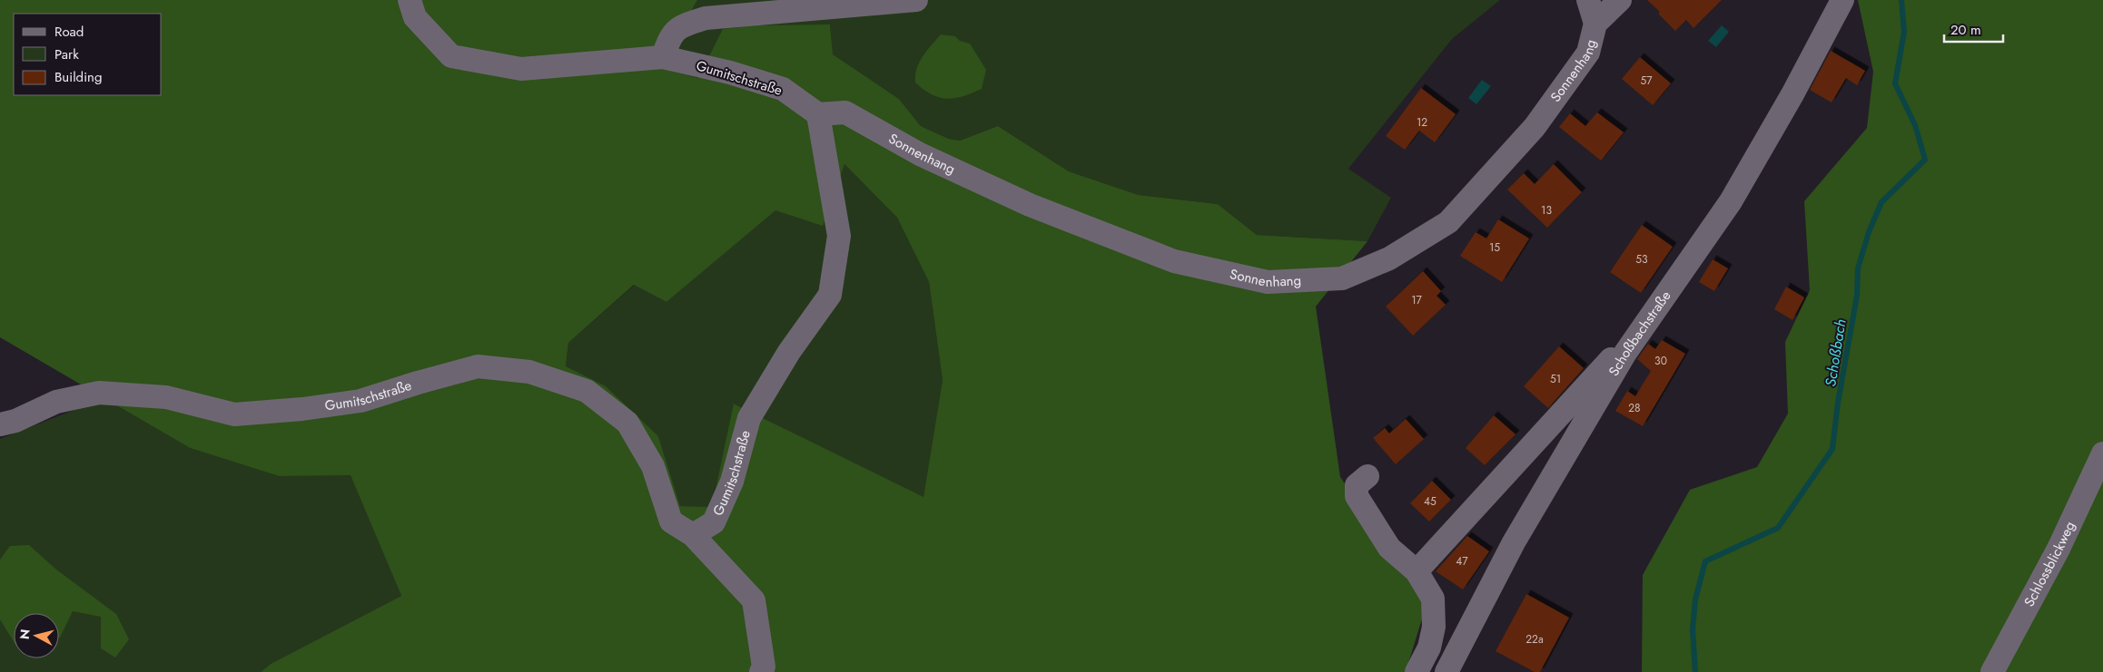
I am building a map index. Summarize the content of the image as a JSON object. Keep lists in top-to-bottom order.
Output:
{
  "streets": {
    "street": [
      "Sonnenhang",
      "Gumitschstraße",
      "Schoßbachstraße",
      "Schlossblickweg"
    ]
  },
  "crossings": [
    ["Sonnenhang", "Gumitschstraße"]
  ],
  "water": ["Schoßbach"],
  "house_numbers": [
    "57",
    "12",
    "13",
    "15",
    "53",
    "17",
    "30",
    "51",
    "28",
    "45",
    "47",
    "22a"
  ],
  "legend": ["Road", "Park", "Building"],
  "scale_bar": "20 m",
  "north": "left"
}
